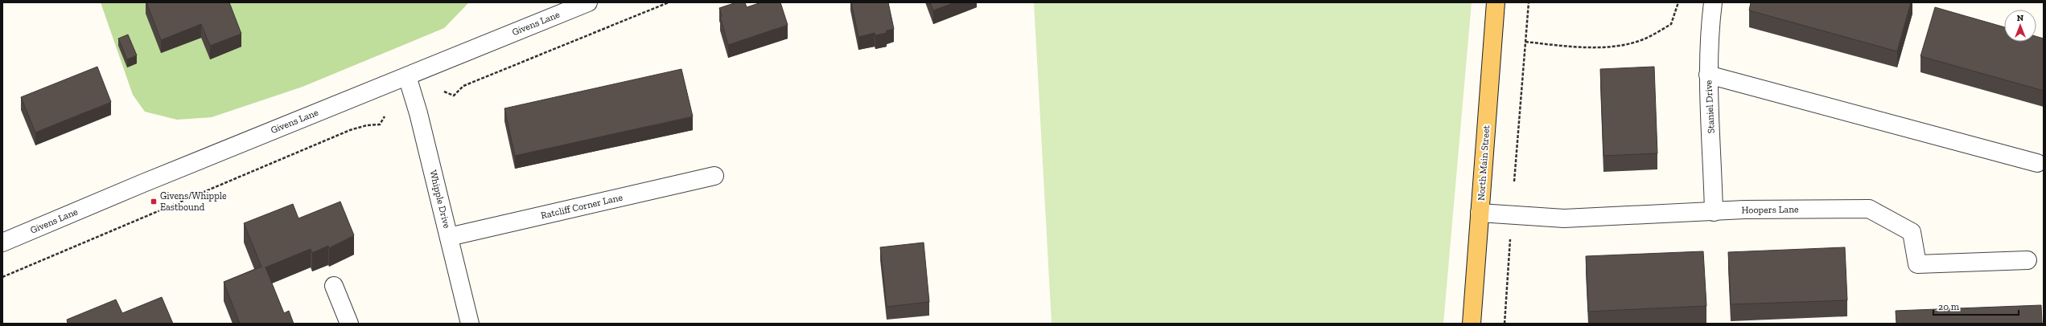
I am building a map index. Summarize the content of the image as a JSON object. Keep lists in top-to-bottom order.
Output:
{
  "streets": {
    "main road": ["North Main Street"],
    "street": [
      "Givens Lane",
      "Staniel Drive",
      "Whipple Drive",
      "Ratcliff Corner Lane",
      "Hoopers Lane"
    ]
  },
  "crossings": [
    ["Givens Lane", "Whipple Drive"],
    ["Staniel Drive", "Hoopers Lane"],
    ["North Main Street", "Hoopers Lane"],
    ["Whipple Drive", "Ratcliff Corner Lane"]
  ],
  "places": {
    "transit": ["Givens/Whipple Eastbound"]
  },
  "scale_bar": "20 m",
  "north": "top"
}
